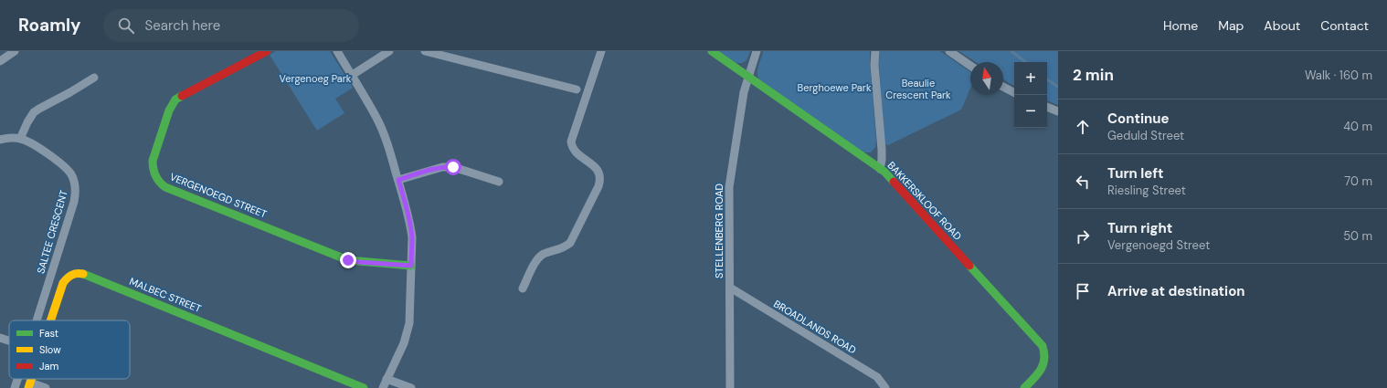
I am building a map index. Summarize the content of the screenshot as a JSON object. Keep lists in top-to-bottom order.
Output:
{
  "streets": {
    "street": [
      "VERGENOEGD STREET",
      "BAKKERSKLOOF ROAD",
      "STELLENBERG ROAD",
      "SALTEE CRESCENT",
      "MALBEC STREET",
      "BROADLANDS ROAD"
    ]
  },
  "crossings": [
    ["BAKKERSKLOOF ROAD", "STELLENBERG ROAD"],
    ["STELLENBERG ROAD", "BROADLANDS ROAD"]
  ],
  "parks": ["Vergenoeg Park", "Beaulie Crescent Park", "Berghoewe Park"],
  "legend": ["Fast", "Slow", "Jam"],
  "north": "top",
  "page": {
    "header": "Roamly",
    "search": "Search here",
    "nav": [
      "Home",
      "Map",
      "About",
      "Contact"
    ],
    "heading": ["2 min", "Walk · 160 m"],
    "map_buttons": ["+", "−"],
    "list": [
      ["Continue", "Geduld Street", "40 m"],
      ["Turn left", "Riesling Street", "70 m"],
      ["Turn right", "Vergenoegd Street", "50 m"],
      "Arrive at destination"
    ]
  }
}
